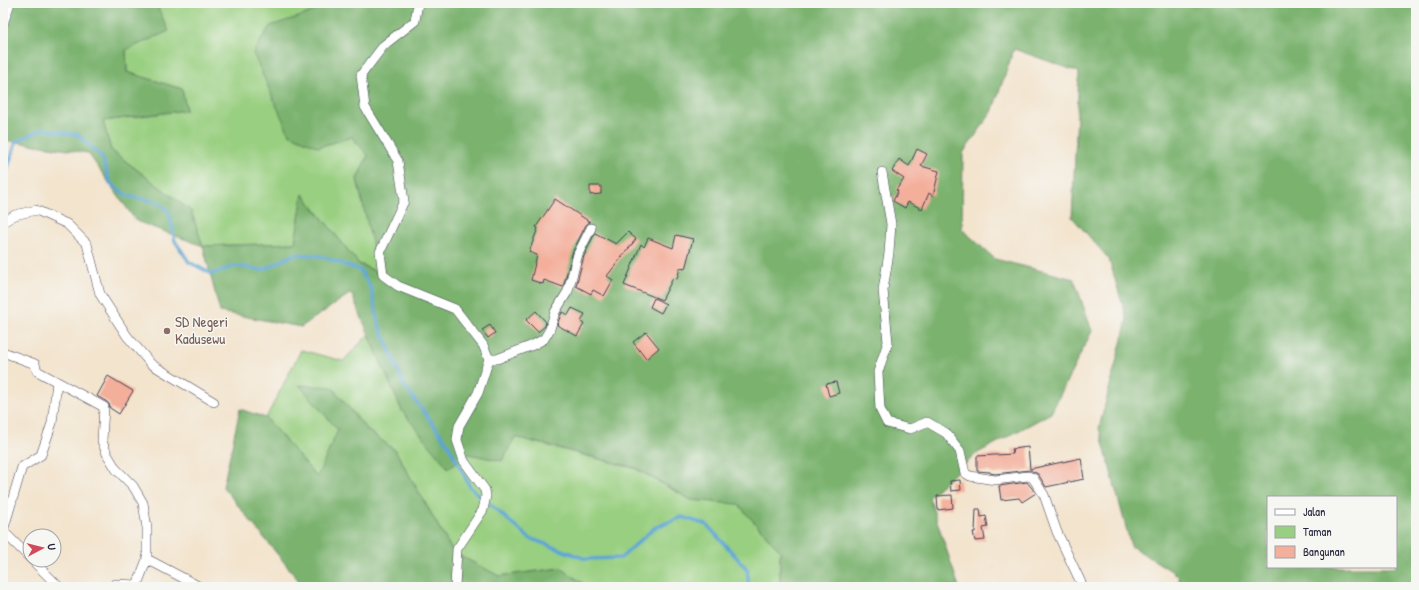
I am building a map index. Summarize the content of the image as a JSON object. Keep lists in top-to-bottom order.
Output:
{
  "places": ["SD Negeri Kadusewu"],
  "legend": ["Jalan", "Taman", "Bangunan"],
  "north": "right"
}
